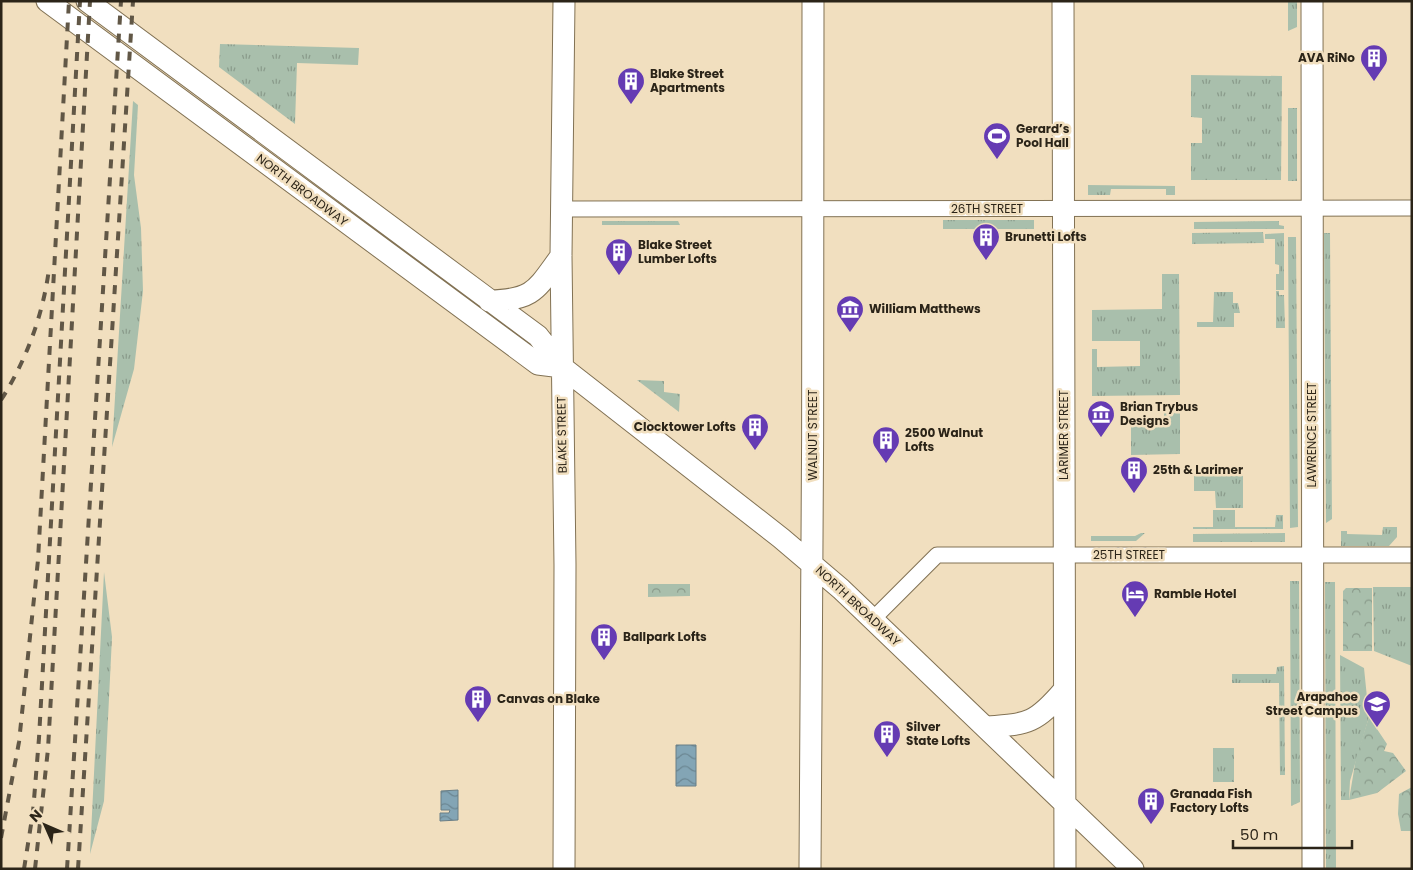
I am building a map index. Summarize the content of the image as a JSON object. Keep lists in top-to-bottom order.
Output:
{
  "streets": {
    "main road": [
      "NORTH BROADWAY",
      "BLAKE STREET",
      "WALNUT STREET",
      "LARIMER STREET",
      "LAWRENCE STREET"
    ],
    "street": ["26TH STREET", "25TH STREET"]
  },
  "crossings": [
    ["NORTH BROADWAY", "BLAKE STREET"],
    ["NORTH BROADWAY", "WALNUT STREET"],
    ["NORTH BROADWAY", "LARIMER STREET"],
    ["NORTH BROADWAY", "25TH STREET"],
    ["26TH STREET", "BLAKE STREET"],
    ["26TH STREET", "WALNUT STREET"],
    ["26TH STREET", "LARIMER STREET"],
    ["26TH STREET", "LAWRENCE STREET"],
    ["LARIMER STREET", "25TH STREET"],
    ["LAWRENCE STREET", "25TH STREET"]
  ],
  "places": {
    "building": [
      "AVA RiNo",
      "Blake Street Apartments",
      "Brunetti Lofts",
      "Blake Street Lumber Lofts",
      "Clocktower Lofts",
      "2500 Walnut Lofts",
      "25th & Larimer",
      "Ballpark Lofts",
      "Canvas on Blake",
      "Silver State Lofts",
      "Granada Fish Factory Lofts"
    ],
    "sports": ["Gerard’s Pool Hall"],
    "museum": ["William Matthews", "Brian Trybus Designs"],
    "hotel": ["Ramble Hotel"],
    "school or university": ["Arapahoe Street Campus"]
  },
  "scale_bar": "50 m",
  "north": "top left"
}
